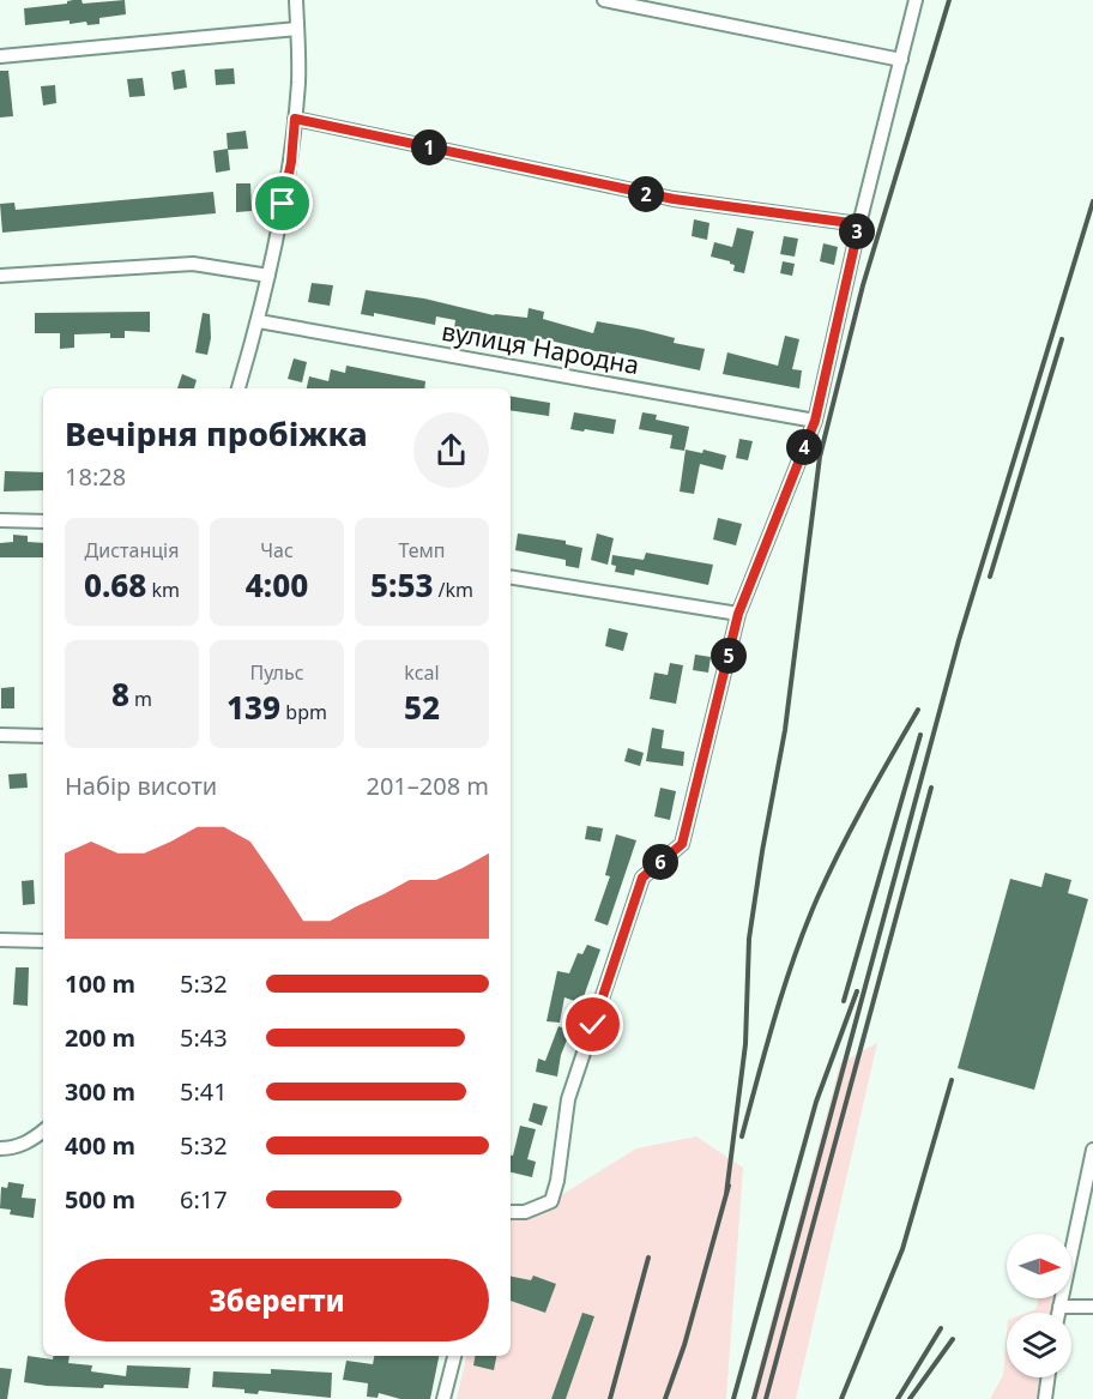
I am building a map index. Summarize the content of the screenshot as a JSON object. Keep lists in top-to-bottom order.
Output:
{
  "streets": {
    "street": ["вулиця Народна"]
  },
  "north": "right",
  "page": {
    "pins": [
      "1",
      "2",
      "3",
      "4",
      "5",
      "6"
    ],
    "heading": ["Вечірня пробіжка", "18:28"],
    "stats": [
      ["Дистанція", "0.68 km"],
      ["Час", "4:00"],
      ["Темп", "5:53 /km"],
      ["8 m"],
      ["Пульс", "139 bpm"],
      ["kcal", "52"]
    ],
    "chart": ["Набір висоти", "201–208 m"],
    "list": [
      {
        "name": "100 m",
        "note": "5:32"
      },
      {
        "name": "200 m",
        "note": "5:43"
      },
      {
        "name": "300 m",
        "note": "5:41"
      },
      {
        "name": "400 m",
        "note": "5:32"
      },
      {
        "name": "500 m",
        "note": "6:17"
      }
    ],
    "buttons": "Зберегти"
  }
}
